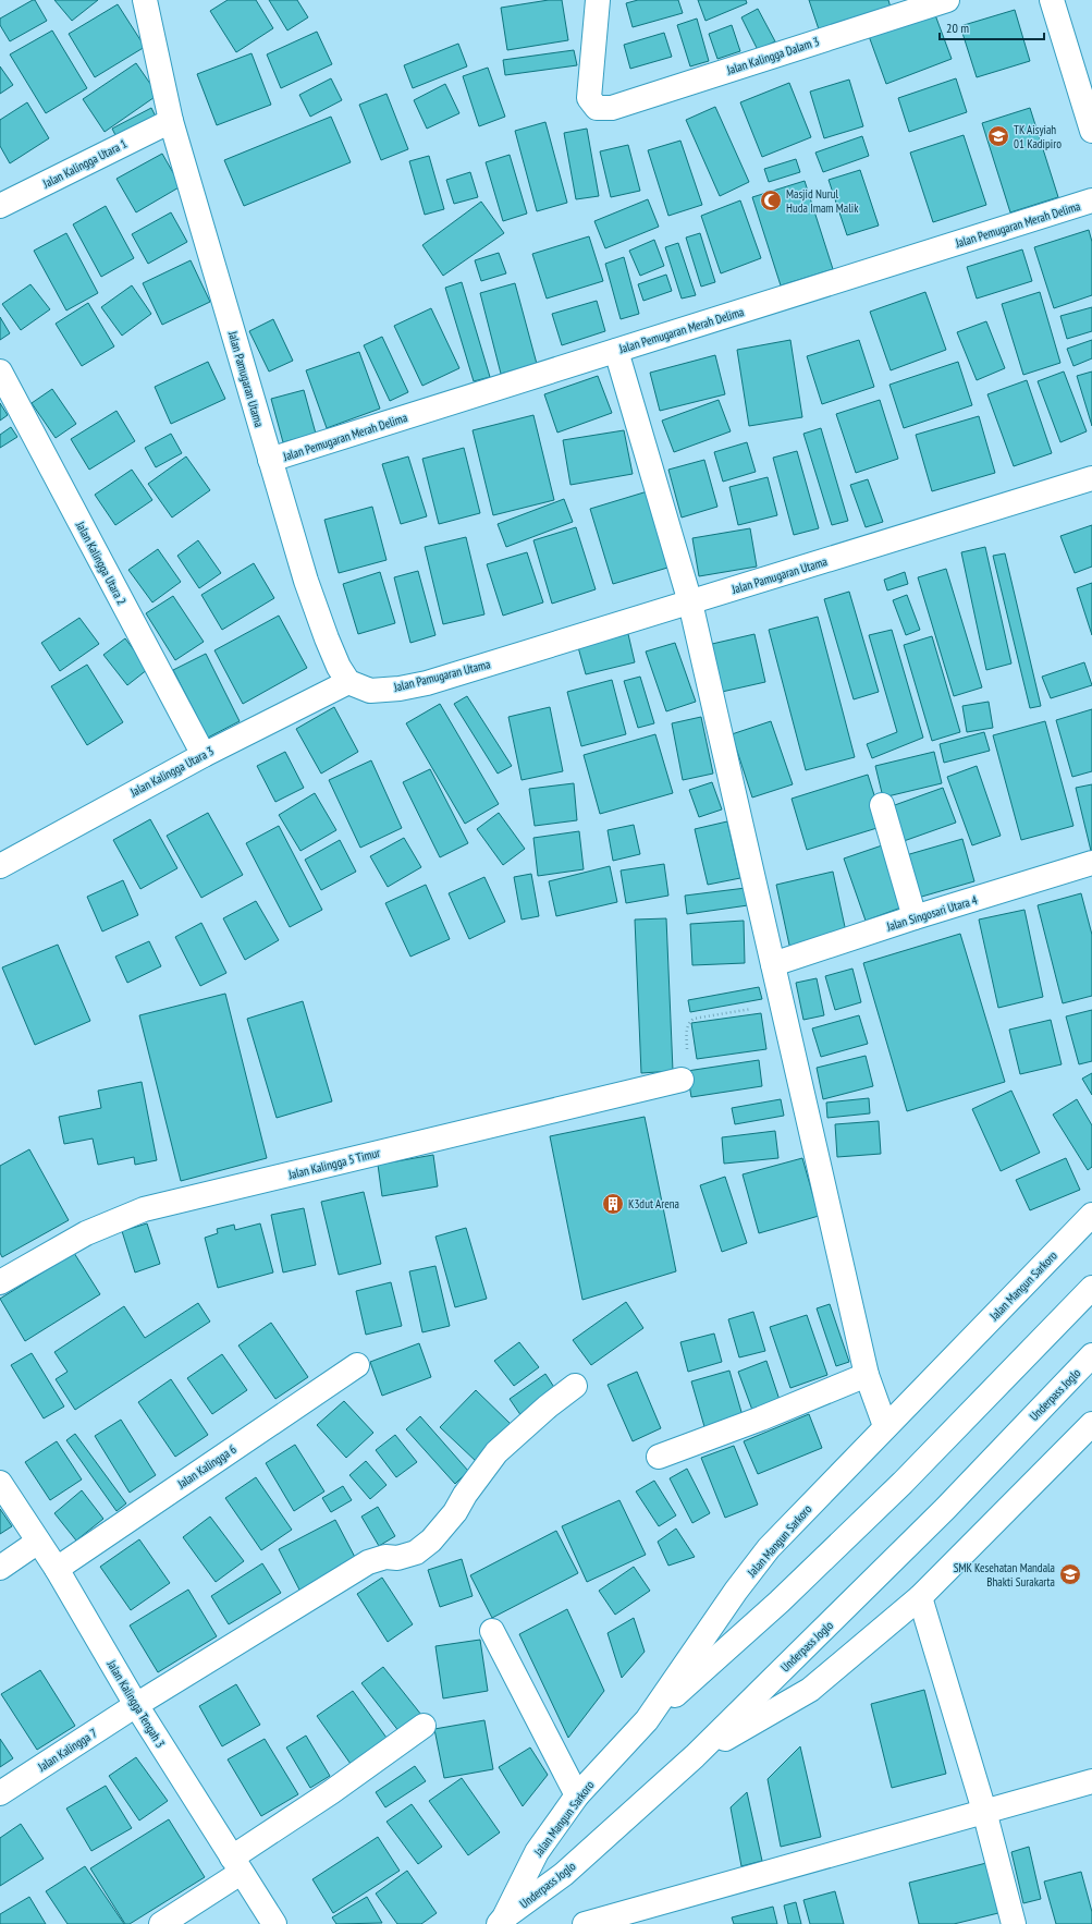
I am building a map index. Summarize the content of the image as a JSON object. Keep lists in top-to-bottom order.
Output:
{
  "streets": {
    "main road": [
      "Jalan Kalingga Dalam 3",
      "Jalan Kalingga Utara 1",
      "Jalan Pemugaran Merah Delima",
      "Jalan Pamugaran Utama",
      "Jalan Kalingga Utara 2",
      "Jalan Kalingga Utara 3",
      "Jalan Singosari Utara 4",
      "Jalan Kalingga 5 Timur",
      "Jalan Mangun Sarkoro",
      "Underpass Joglo",
      "Jalan Kalingga 6",
      "Jalan Kalingga Tengah 3",
      "Jalan Kalingga 7"
    ]
  },
  "crossings": [
    ["Jalan Kalingga Utara 1", "Jalan Pamugaran Utama"],
    ["Jalan Pemugaran Merah Delima", "Jalan Pamugaran Utama"],
    ["Jalan Pamugaran Utama", "Jalan Kalingga Utara 3"],
    ["Jalan Kalingga Utara 2", "Jalan Kalingga Utara 3"],
    ["Jalan Mangun Sarkoro", "Underpass Joglo"],
    ["Jalan Kalingga 6", "Jalan Kalingga Tengah 3"],
    ["Jalan Kalingga Tengah 3", "Jalan Kalingga 7"]
  ],
  "places": {
    "school or university": ["TK Aisyiah 01 Kadipiro", "SMK Kesehatan Mandala Bhakti Surakarta"],
    "mosque": ["Masjid Nurul Huda Imam Malik"],
    "building": ["K3dut Arena"]
  },
  "scale_bar": "20 m"
}
